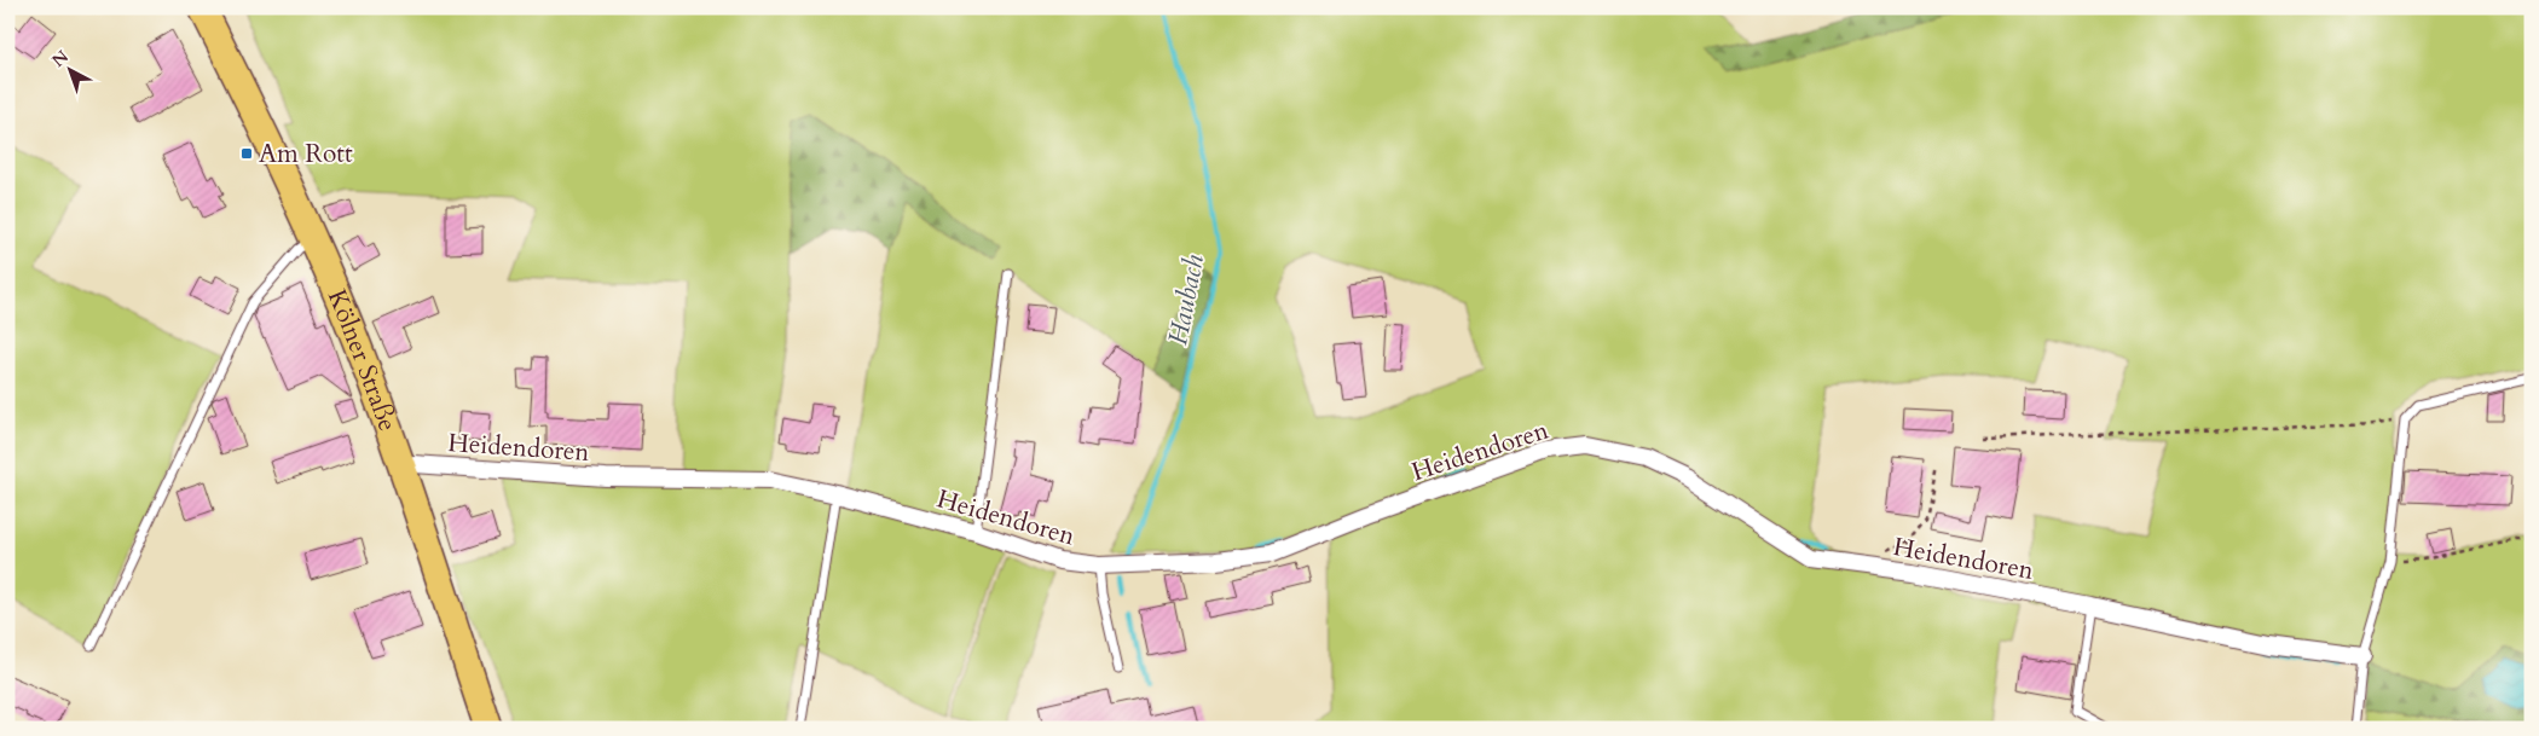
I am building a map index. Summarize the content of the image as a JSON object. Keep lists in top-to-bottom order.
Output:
{
  "streets": {
    "main road": ["Kölner Straße"],
    "street": ["Heidendoren"]
  },
  "crossings": [
    ["Kölner Straße", "Heidendoren"]
  ],
  "water": ["Haubach"],
  "places": {
    "transit": ["Am Rott"]
  },
  "north": "top left"
}
